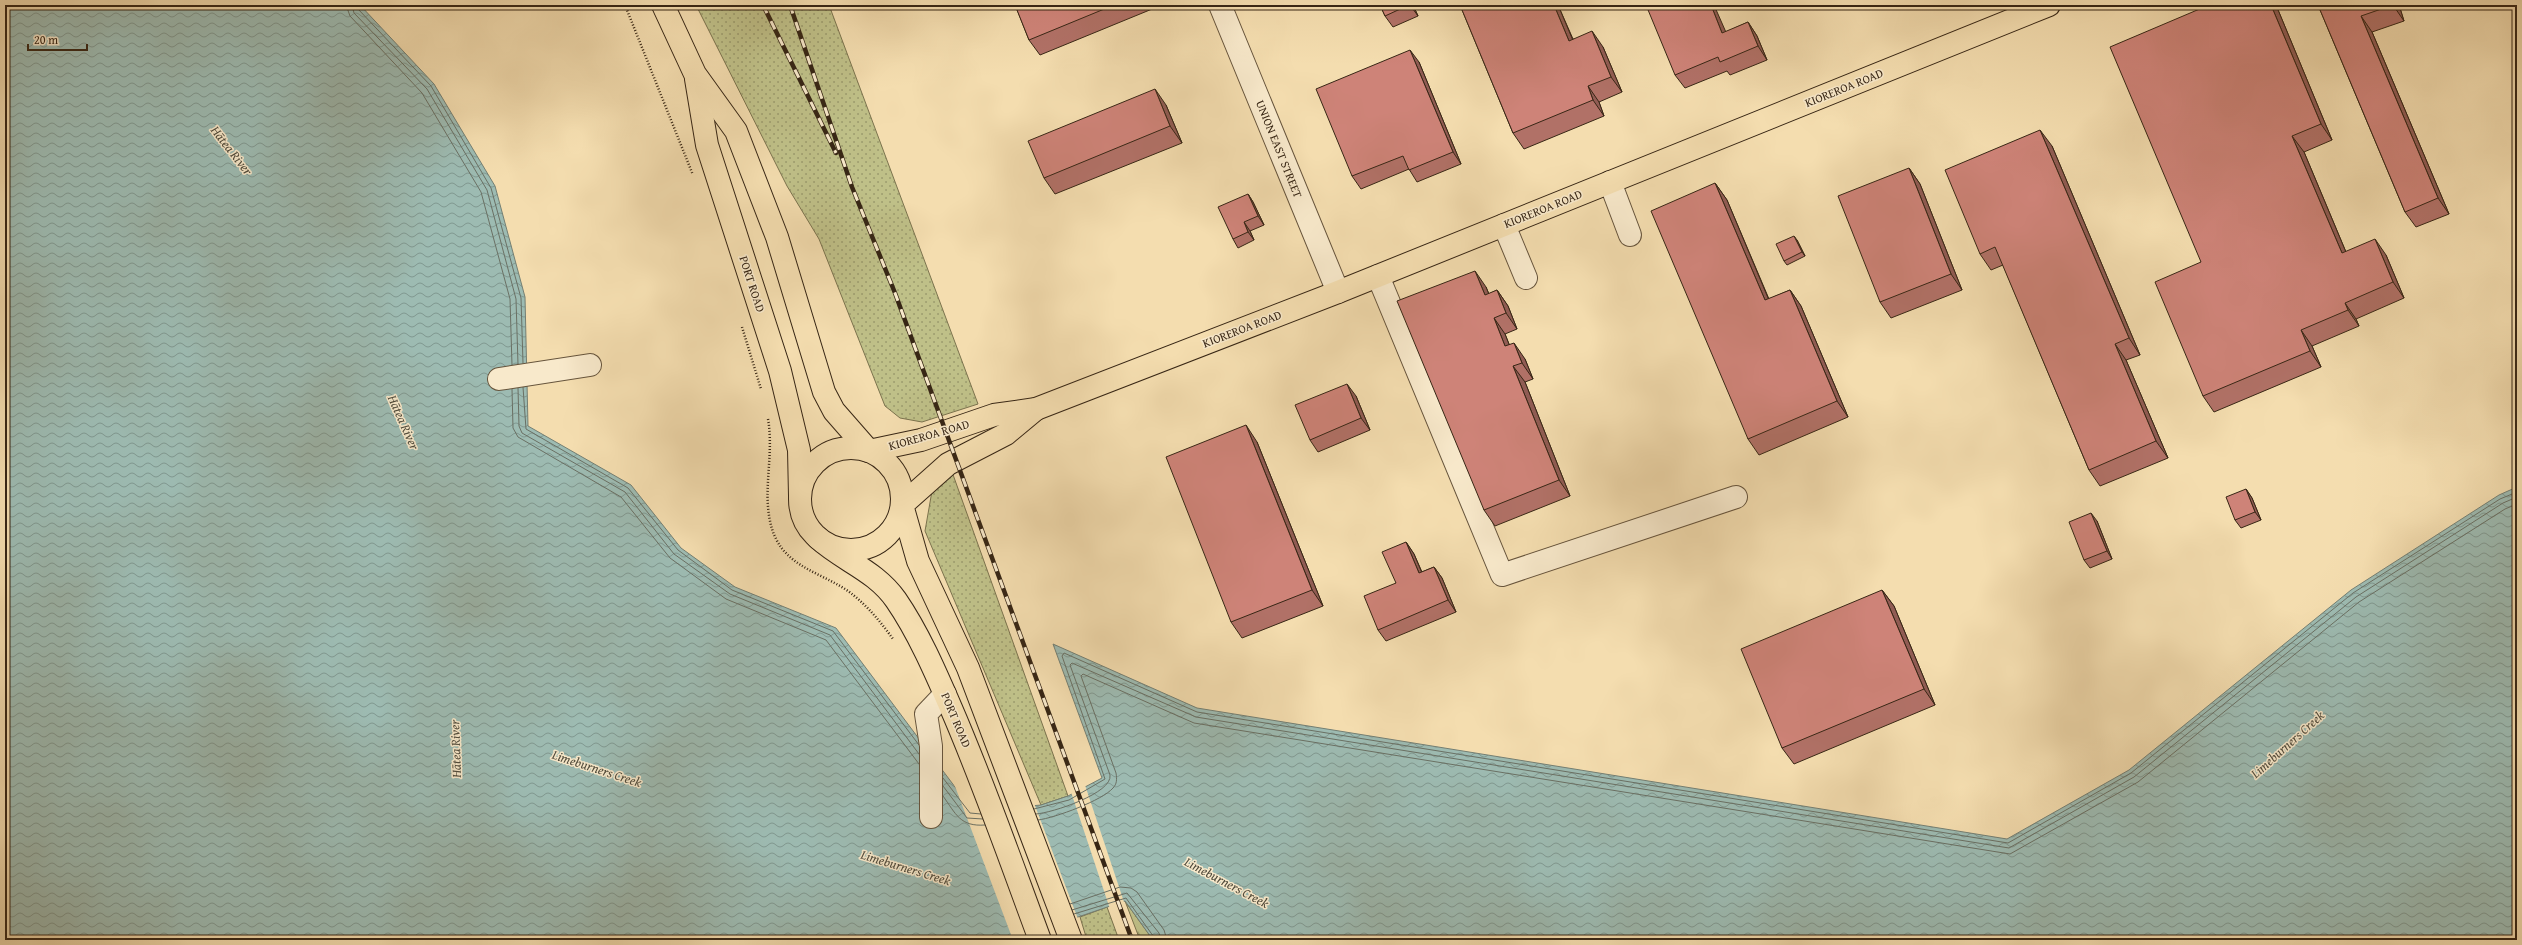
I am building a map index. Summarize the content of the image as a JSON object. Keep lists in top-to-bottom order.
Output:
{
  "streets": {
    "main road": ["KIOREROA ROAD", "PORT ROAD"],
    "street": ["UNION EAST STREET"]
  },
  "crossings": [
    ["KIOREROA ROAD", "UNION EAST STREET"],
    ["KIOREROA ROAD", "PORT ROAD"]
  ],
  "water": ["Hātea River", "Limeburners Creek"],
  "scale_bar": "20 m"
}
